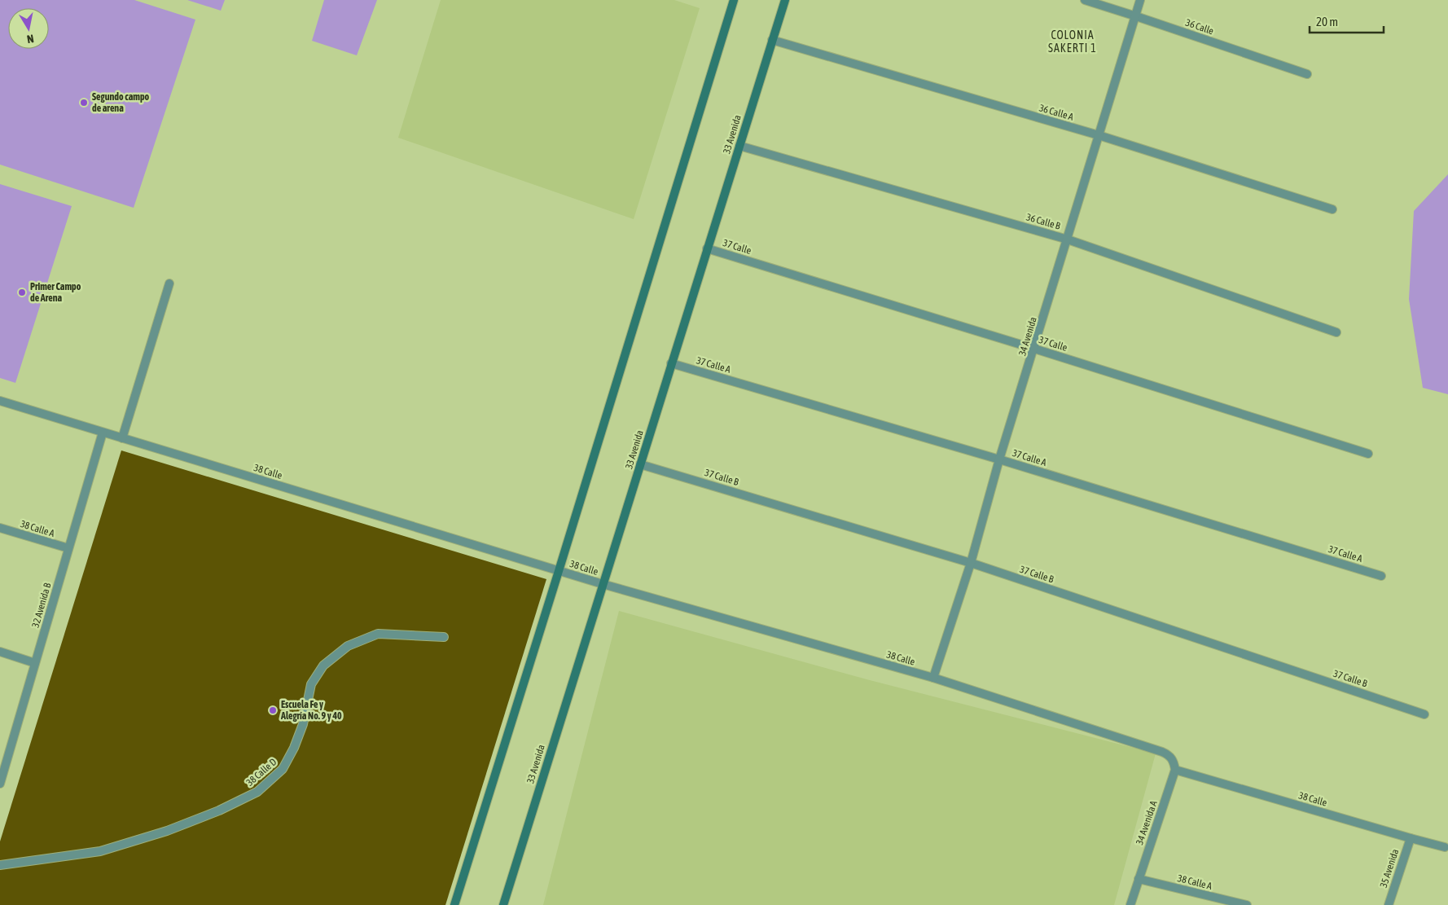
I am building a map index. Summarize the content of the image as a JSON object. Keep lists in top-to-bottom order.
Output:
{
  "streets": {
    "street": [
      "36 Calle",
      "36 Calle A",
      "33 Avenida",
      "36 Calle B",
      "37 Calle",
      "34 Avenida",
      "37 Calle A",
      "38 Calle",
      "37 Calle B",
      "38 Calle A",
      "32 Avenida B",
      "38 Calle D",
      "34 Avenida A",
      "35 Avenida"
    ]
  },
  "crossings": [
    ["36 Calle", "34 Avenida"],
    ["36 Calle A", "33 Avenida"],
    ["36 Calle A", "34 Avenida"],
    ["33 Avenida", "36 Calle B"],
    ["33 Avenida", "37 Calle"],
    ["33 Avenida", "37 Calle A"],
    ["33 Avenida", "38 Calle"],
    ["33 Avenida", "37 Calle B"],
    ["36 Calle B", "34 Avenida"],
    ["37 Calle", "34 Avenida"],
    ["34 Avenida", "37 Calle A"],
    ["34 Avenida", "38 Calle"],
    ["34 Avenida", "37 Calle B"],
    ["38 Calle", "32 Avenida B"],
    ["38 Calle", "34 Avenida A"],
    ["38 Calle", "35 Avenida"],
    ["38 Calle A", "32 Avenida B"],
    ["38 Calle A", "34 Avenida A"]
  ],
  "districts": ["COLONIA SAKERTI 1"],
  "places": ["Segundo campo de arena", "Primer Campo de Arena", "Escuela Fe y Alegría No. 9 y 40"],
  "scale_bar": "20 m",
  "north": "bottom"
}
